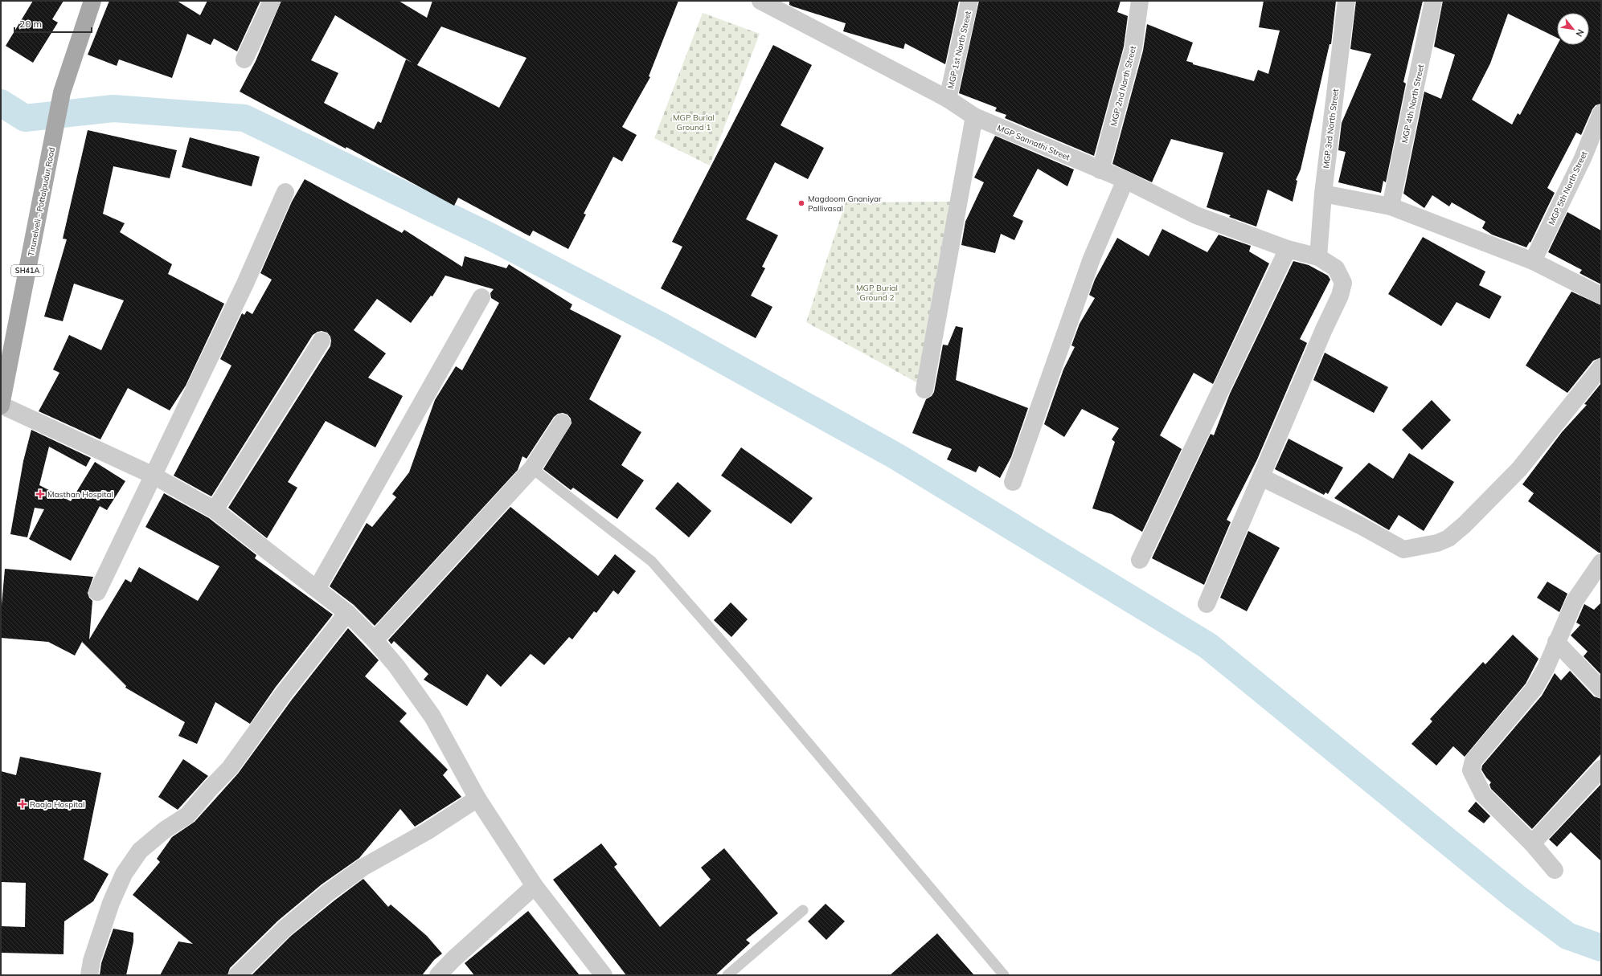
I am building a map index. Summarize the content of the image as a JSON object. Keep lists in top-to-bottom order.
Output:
{
  "streets": {
    "main road": ["Tirunelveli - Pottalpudur Road", "SH41A"],
    "street": [
      "MGP 1st North Street",
      "MGP 2nd North Street",
      "MGP 4th North Street",
      "MGP 3rd North Street",
      "MGP Sannathi Street",
      "MGP 5th North Street"
    ]
  },
  "crossings": [
    ["MGP 1st North Street", "MGP Sannathi Street"],
    ["MGP 2nd North Street", "MGP Sannathi Street"],
    ["MGP 3rd North Street", "MGP Sannathi Street"]
  ],
  "parks": ["MGP Burial Ground 1", "MGP Burial Ground 2"],
  "places": {
    "other": ["Magdoom Gnaniyar Pallivasal"],
    "health": ["Masthan Hospital", "Raaja Hospital"]
  },
  "scale_bar": "20 m",
  "north": "bottom right"
}
